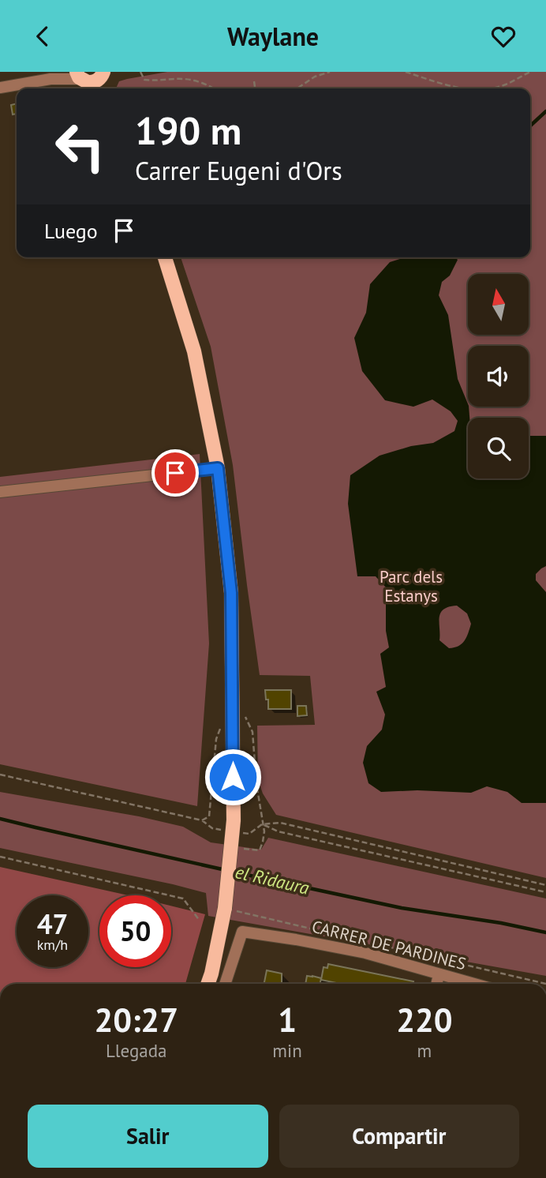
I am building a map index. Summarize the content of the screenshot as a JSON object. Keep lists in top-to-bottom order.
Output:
{
  "streets": {
    "street": ["CARRER DE PARDINES"]
  },
  "water": ["el Ridaura"],
  "parks": ["Parc dels Estanys"],
  "north": "top",
  "page": {
    "header": "Waylane",
    "turn": ["190 m", "Carrer Eugeni d'Ors"],
    "then": "Luego",
    "speed": "47 km/h",
    "limit": "50",
    "eta": [
      "20:27",
      "Llegada",
      "1",
      "min",
      "220",
      "m"
    ],
    "buttons": ["Salir", "Compartir"]
  }
}
